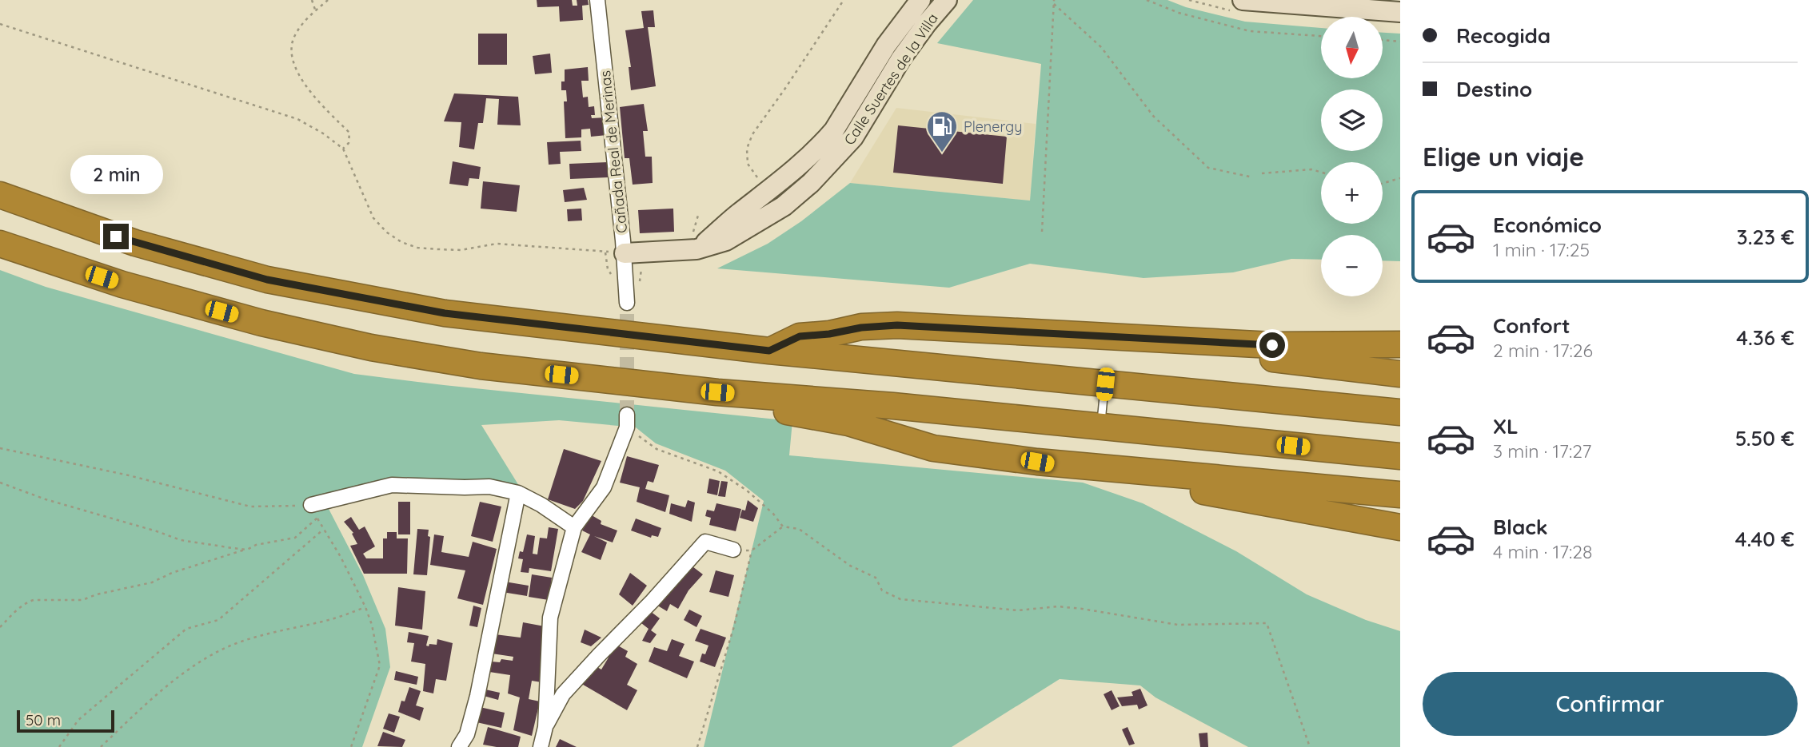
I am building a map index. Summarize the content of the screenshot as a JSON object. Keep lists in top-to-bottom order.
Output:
{
  "streets": {
    "main road": ["Calle Suertes de la Villa"],
    "street": ["Cañada Real de Merinas"]
  },
  "crossings": [
    ["Calle Suertes de la Villa", "Cañada Real de Merinas"]
  ],
  "places": {
    "fuel station": ["Plenergy"]
  },
  "scale_bar": "50 m",
  "north": "bottom",
  "page": {
    "banner": ["Recogida", "Destino"],
    "map_buttons": ["+", "−"],
    "heading": "Elige un viaje",
    "bubble": "2 min",
    "list": [
      {
        "name": "Económico",
        "note": "1 min · 17:25",
        "value": "3.23 €"
      },
      {
        "name": "Confort",
        "note": "2 min · 17:26",
        "value": "4.36 €"
      },
      {
        "name": "XL",
        "note": "3 min · 17:27",
        "value": "5.50 €"
      },
      {
        "name": "Black",
        "note": "4 min · 17:28",
        "value": "4.40 €"
      }
    ],
    "buttons": "Confirmar",
    "scale": "50 m"
  }
}
